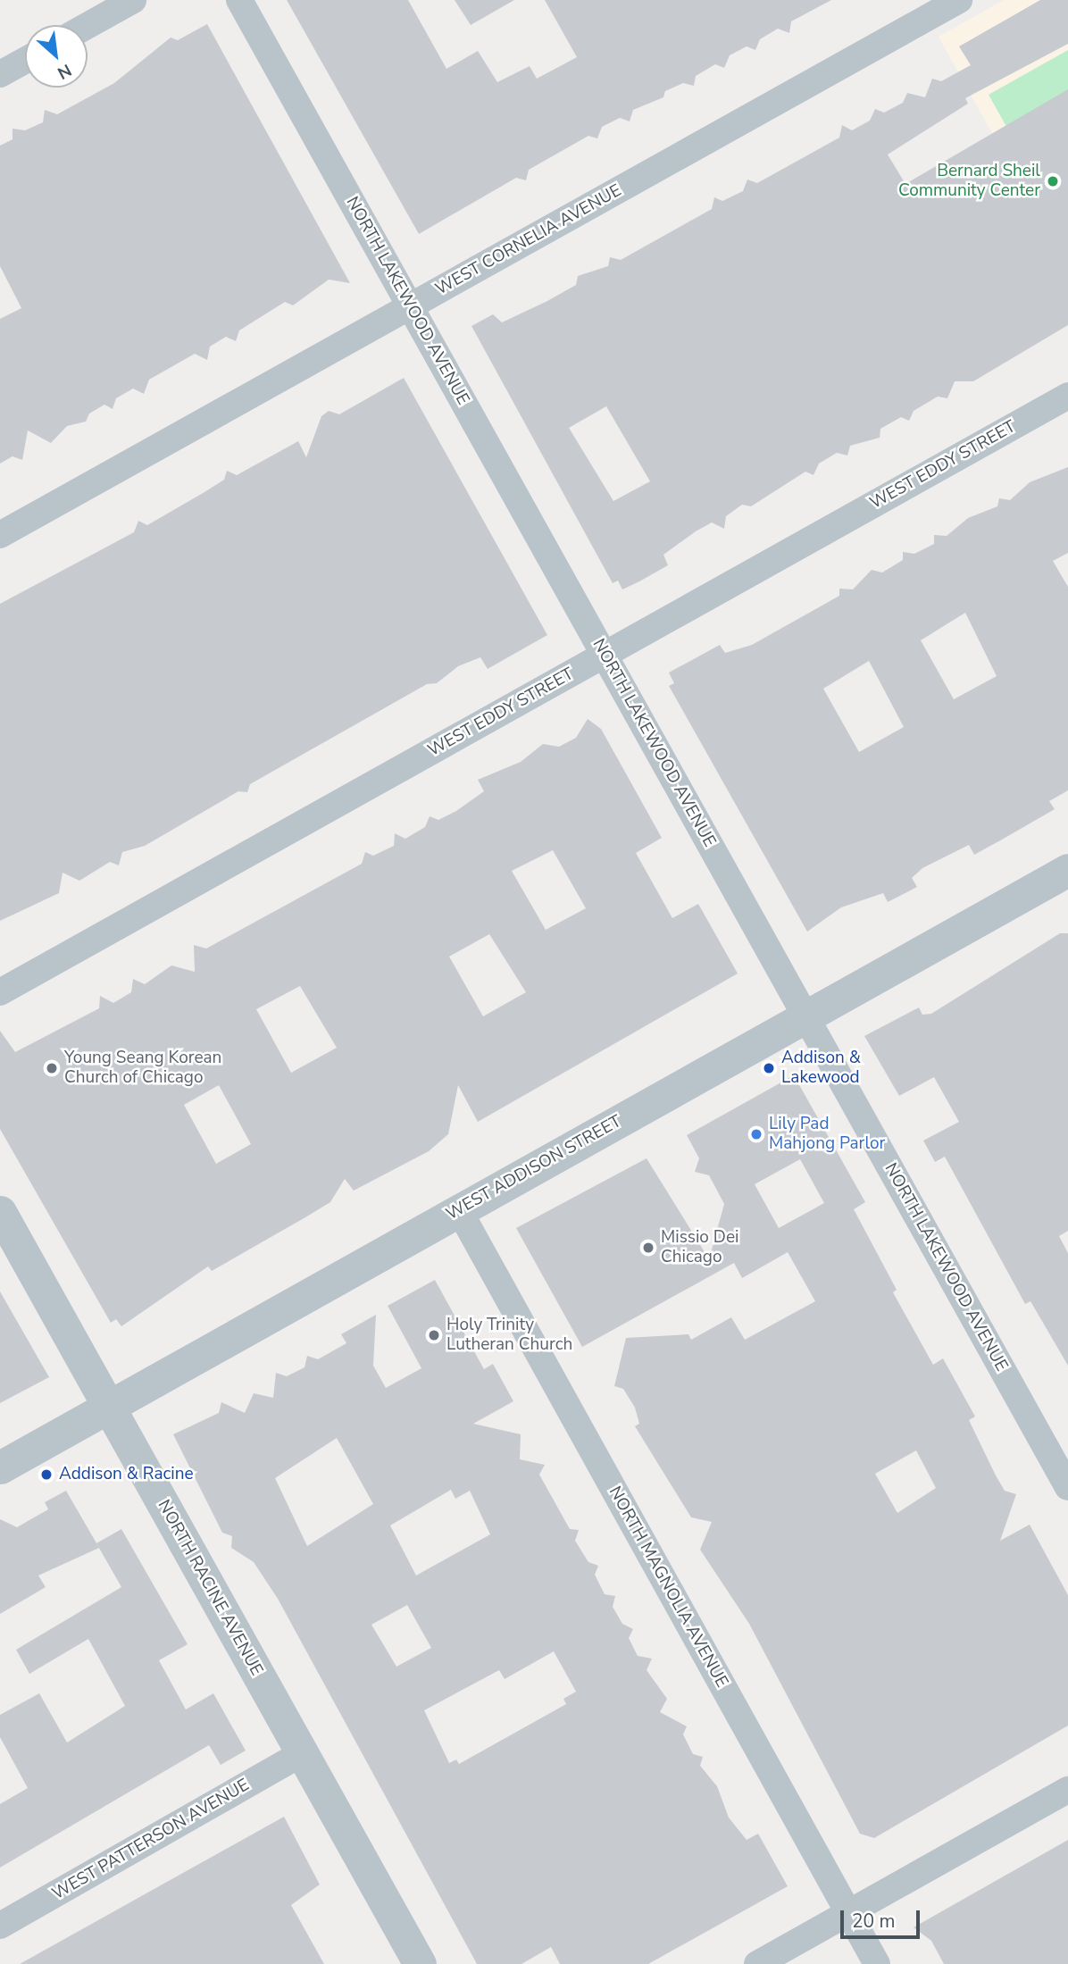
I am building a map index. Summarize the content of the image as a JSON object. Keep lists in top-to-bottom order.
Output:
{
  "streets": {
    "street": [
      "WEST CORNELIA AVENUE",
      "NORTH LAKEWOOD AVENUE",
      "WEST EDDY STREET",
      "WEST ADDISON STREET",
      "NORTH MAGNOLIA AVENUE",
      "NORTH RACINE AVENUE",
      "WEST PATTERSON AVENUE"
    ]
  },
  "crossings": [
    ["WEST CORNELIA AVENUE", "NORTH LAKEWOOD AVENUE"],
    ["NORTH LAKEWOOD AVENUE", "WEST EDDY STREET"],
    ["NORTH LAKEWOOD AVENUE", "WEST ADDISON STREET"],
    ["WEST ADDISON STREET", "NORTH MAGNOLIA AVENUE"],
    ["WEST ADDISON STREET", "NORTH RACINE AVENUE"],
    ["NORTH RACINE AVENUE", "WEST PATTERSON AVENUE"]
  ],
  "places": [
    "Bernard Sheil Community Center",
    "Young Seang Korean Church of Chicago",
    "Addison & Lakewood",
    "Lily Pad Mahjong Parlor",
    "Missio Dei Chicago",
    "Holy Trinity Lutheran Church",
    "Addison & Racine"
  ],
  "scale_bar": "20 m",
  "north": "bottom right"
}
